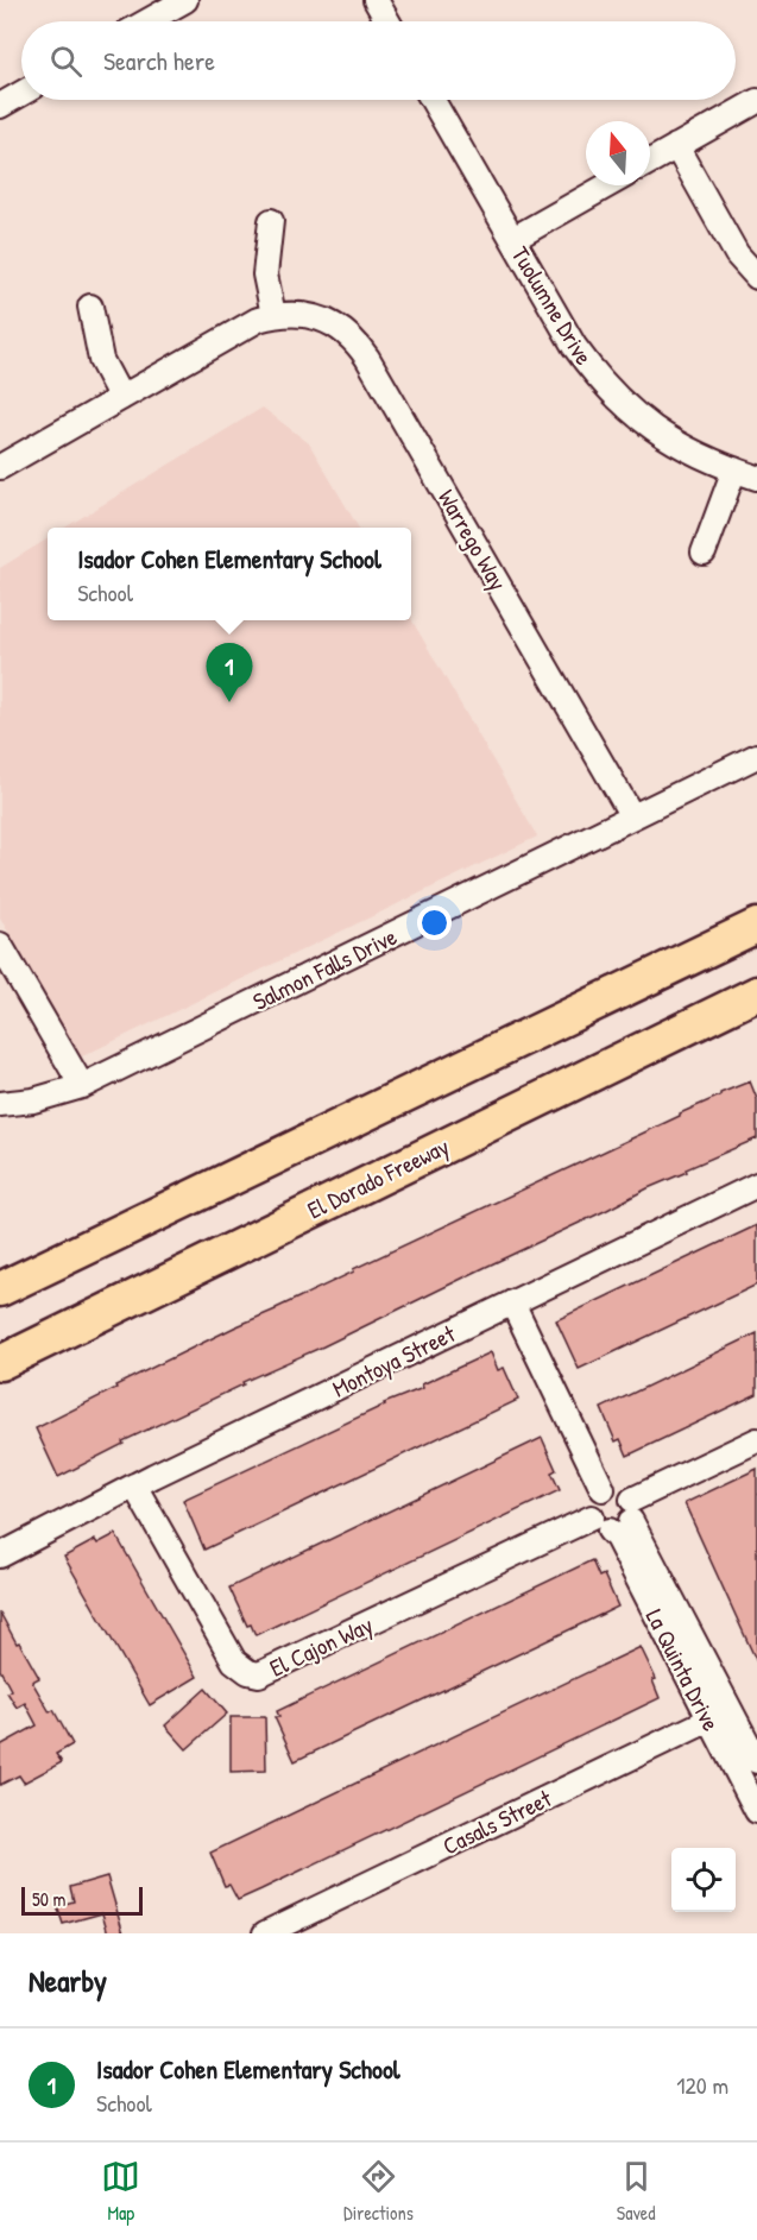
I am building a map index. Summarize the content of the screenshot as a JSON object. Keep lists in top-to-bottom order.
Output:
{
  "streets": {
    "highway": ["El Dorado Freeway"],
    "street": [
      "Tuolumne Drive",
      "Warrego Way",
      "Salmon Falls Drive",
      "Montoya Street",
      "El Cajon Way",
      "La Quinta Drive",
      "Casals Street"
    ]
  },
  "crossings": [
    ["Warrego Way", "Salmon Falls Drive"],
    ["Montoya Street", "El Cajon Way"],
    ["El Cajon Way", "La Quinta Drive"],
    ["La Quinta Drive", "Casals Street"]
  ],
  "scale_bar": "50 m",
  "north": "top",
  "page": {
    "search": "Search here",
    "popup": ["Isador Cohen Elementary School", "School"],
    "pins": "1",
    "scale": "50 m",
    "heading": "Nearby",
    "list": [
      {
        "mark": "1",
        "name": "Isador Cohen Elementary School",
        "note": "School",
        "value": "120 m"
      }
    ],
    "nav": ["Map", "Directions", "Saved"]
  }
}
